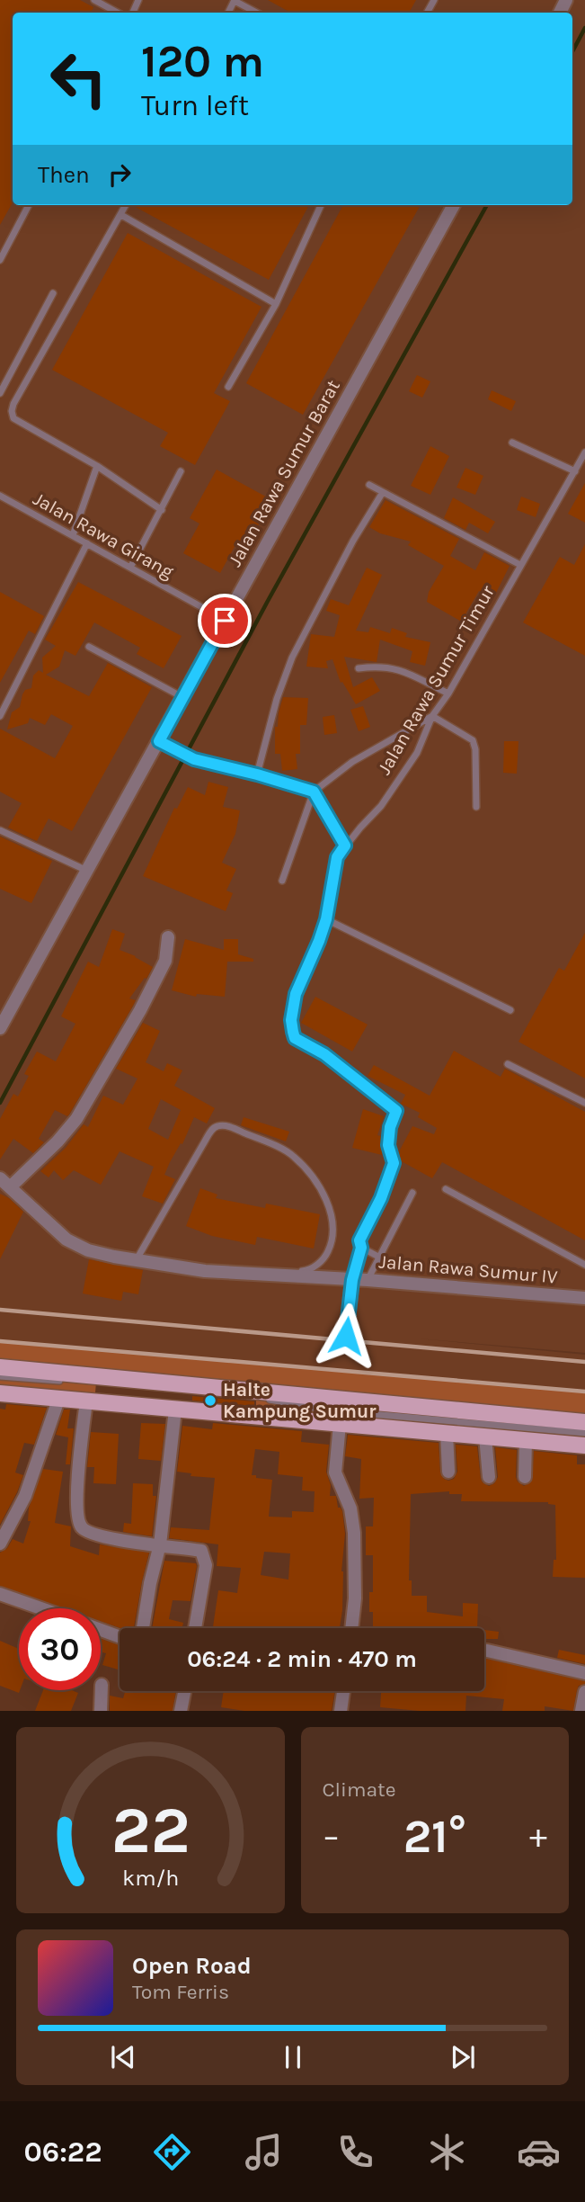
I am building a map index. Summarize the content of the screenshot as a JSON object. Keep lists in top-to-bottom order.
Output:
{
  "streets": {
    "street": ["Jalan Rawa Sumur Barat", "Jalan Rawa Sumur IV"],
    "lane": ["Jalan Rawa Girang", "Jalan Rawa Sumur Timur"]
  },
  "crossings": [
    ["Jalan Rawa Sumur Barat", "Jalan Rawa Girang"]
  ],
  "places": ["Halte Kampung Sumur"],
  "page": {
    "turn": ["120 m", "Turn left"],
    "then": "Then",
    "limit": "30",
    "trip": "06:24 · 2 min · 470 m",
    "tile": "Climate",
    "heat": ["−", "21°", "+"],
    "song": ["Open Road", "Tom Ferris"],
    "tabs": "06:22",
    "gauge": ["22", "km/h"]
  }
}
